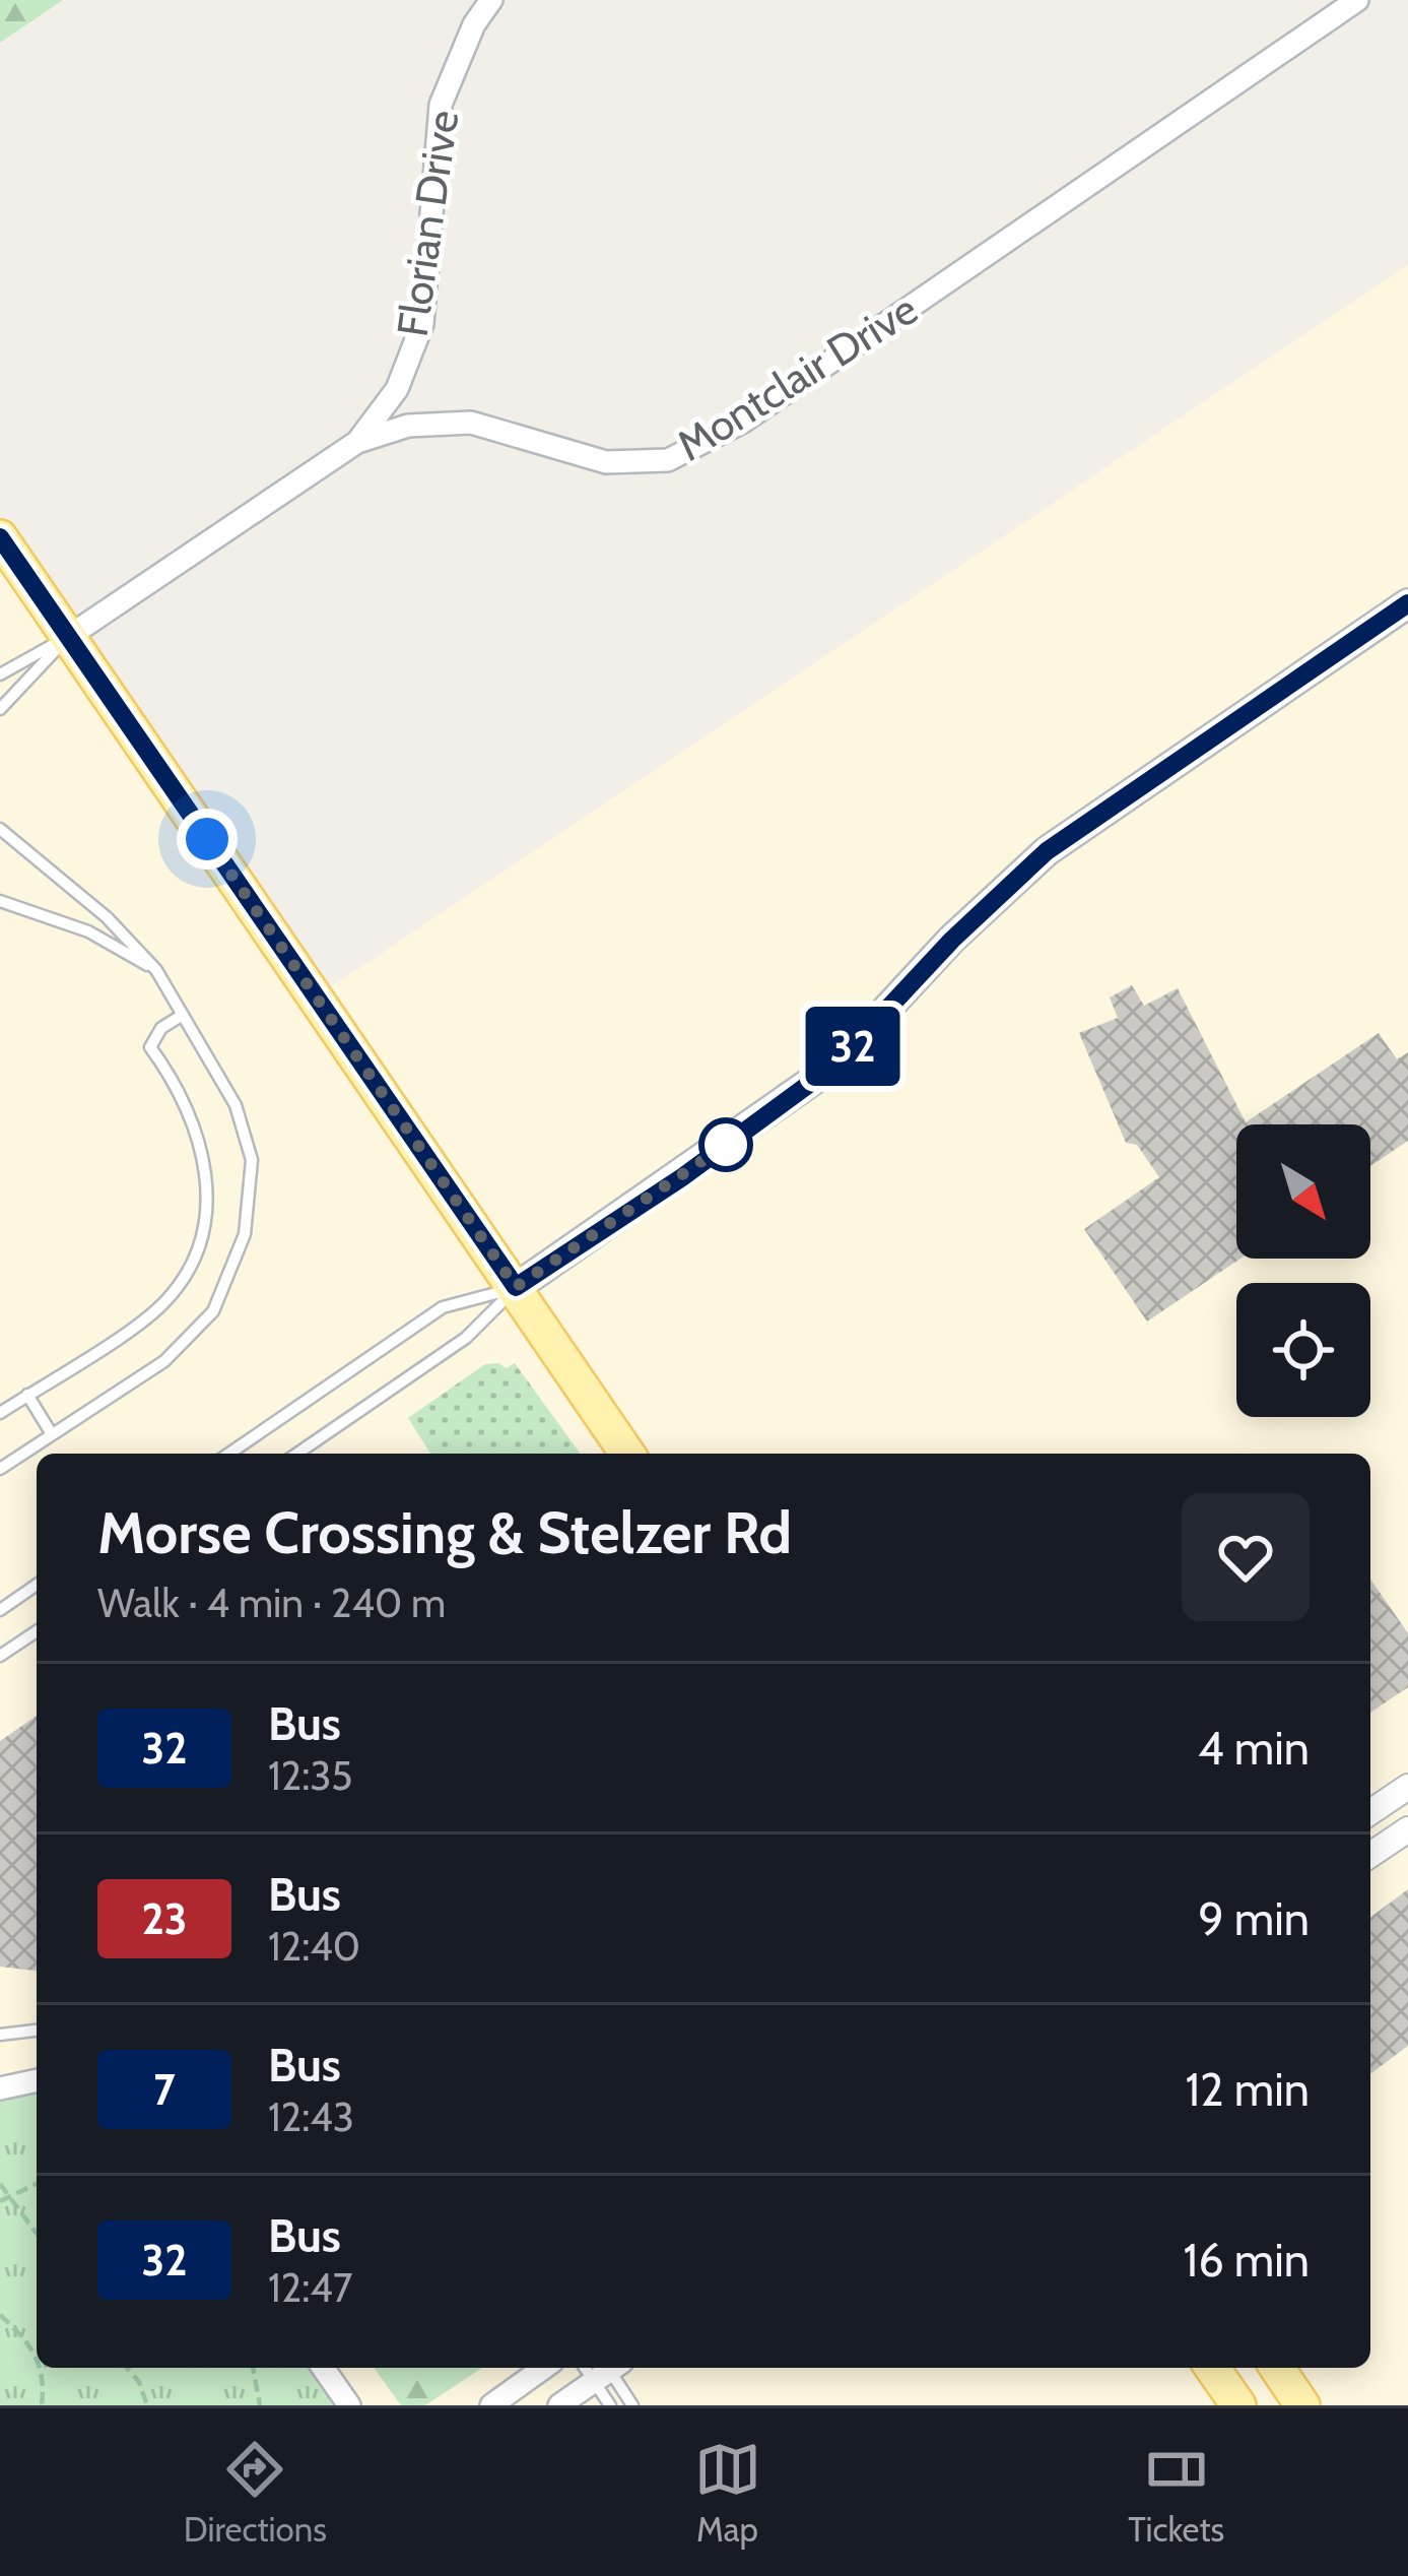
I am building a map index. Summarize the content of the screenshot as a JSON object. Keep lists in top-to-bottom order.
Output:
{
  "streets": {
    "street": ["Florian Drive", "Montclair Drive"]
  },
  "crossings": [
    ["Florian Drive", "Montclair Drive"]
  ],
  "lines": ["bus line 32"],
  "north": "bottom right",
  "page": {
    "on_map": "32",
    "heading": ["Morse Crossing & Stelzer Rd", "Walk · 4 min · 240 m"],
    "list": [
      {
        "mark": "32",
        "name": "Bus",
        "note": "12:35",
        "value": "4 min"
      },
      {
        "mark": "23",
        "name": "Bus",
        "note": "12:40",
        "value": "9 min"
      },
      {
        "mark": "7",
        "name": "Bus",
        "note": "12:43",
        "value": "12 min"
      },
      {
        "mark": "32",
        "name": "Bus",
        "note": "12:47",
        "value": "16 min"
      }
    ],
    "tabs": ["Directions", "Map", "Tickets"]
  }
}
